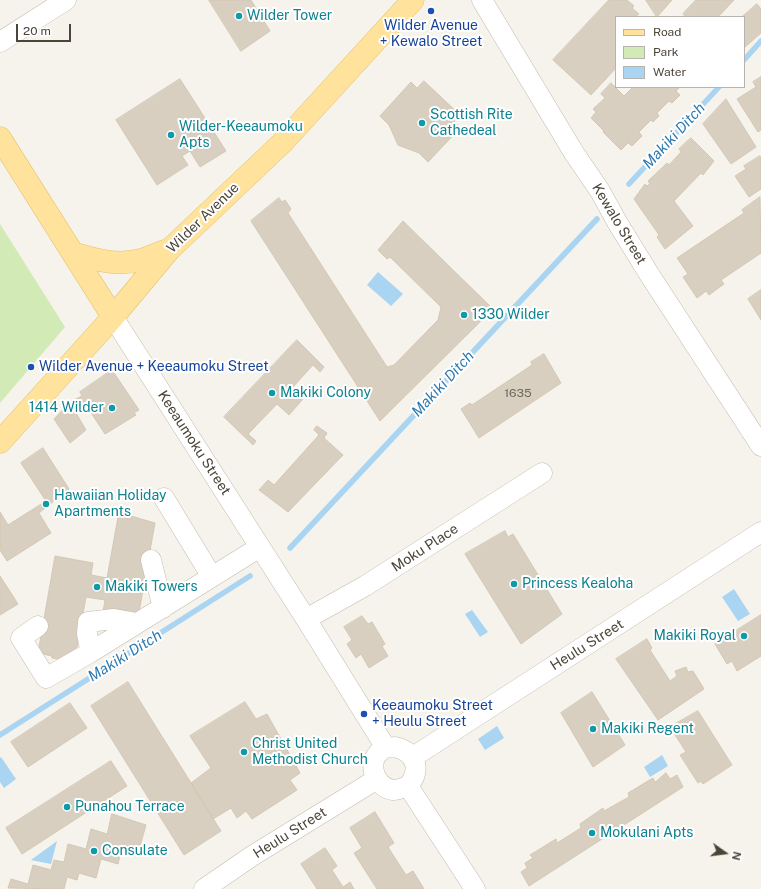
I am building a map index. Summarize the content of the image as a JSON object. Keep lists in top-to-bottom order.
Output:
{
  "streets": {
    "main road": ["Wilder Avenue", "Keeaumoku Street"],
    "street": ["Kewalo Street", "Moku Place", "Heulu Street"]
  },
  "crossings": [
    ["Wilder Avenue", "Keeaumoku Street"],
    ["Keeaumoku Street", "Moku Place"],
    ["Keeaumoku Street", "Heulu Street"]
  ],
  "water": ["Makiki Ditch"],
  "places": [
    "Wilder Avenue + Kewalo Street",
    "Wilder Tower",
    "Scottish Rite Cathedeal",
    "Wilder-Keeaumoku Apts",
    "1330 Wilder",
    "Wilder Avenue + Keeaumoku Street",
    "Makiki Colony",
    "1414 Wilder",
    "Hawaiian Holiday Apartments",
    "Princess Kealoha",
    "Makiki Towers",
    "Makiki Royal",
    "Keeaumoku Street + Heulu Street",
    "Makiki Regent",
    "Christ United Methodist Church",
    "Punahou Terrace",
    "Mokulani Apts",
    "Consulate"
  ],
  "house_numbers": ["1635"],
  "legend": ["Road", "Park", "Water"],
  "scale_bar": "20 m",
  "north": "right"
}
